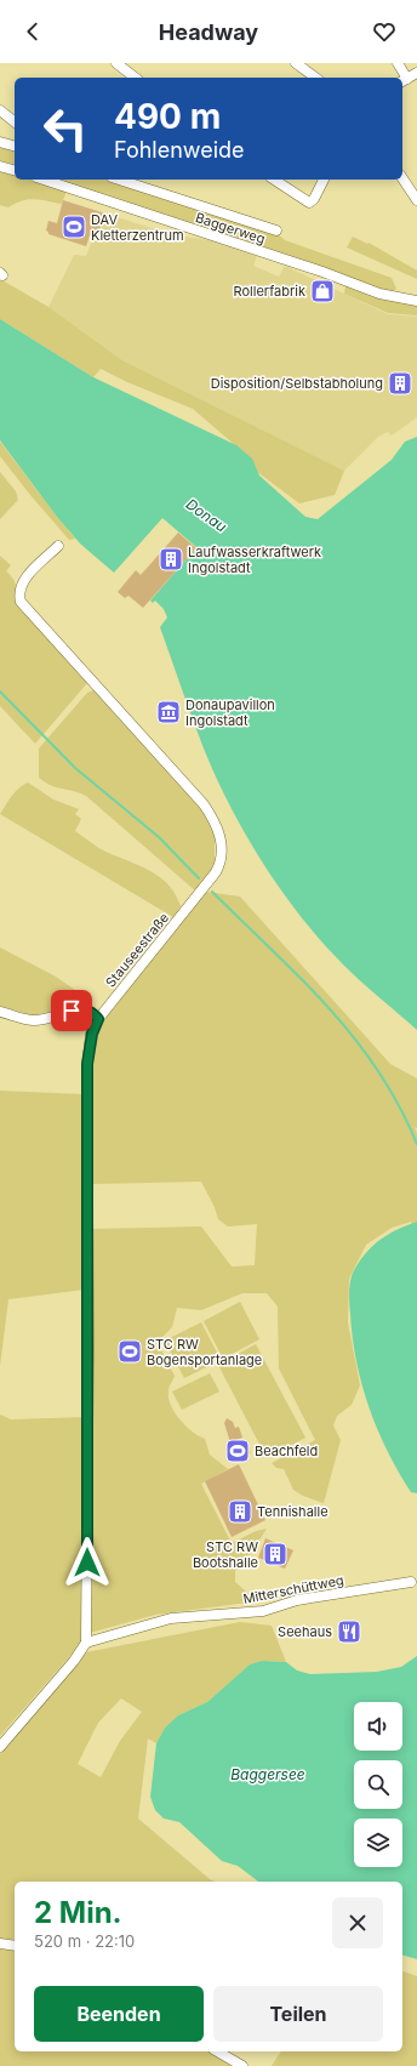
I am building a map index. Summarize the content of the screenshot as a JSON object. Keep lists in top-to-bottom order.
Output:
{
  "streets": {
    "street": ["Baggerweg", "Stauseestraße", "Mitterschüttweg"]
  },
  "crossings": [
    ["Stauseestraße", "Mitterschüttweg"]
  ],
  "water": ["Donau", "Baggersee"],
  "places": {
    "sports": ["DAV Kletterzentrum", "STC RW Bogensportanlage", "Beachfeld"],
    "shop": ["Rollerfabrik"],
    "building": [
      "Disposition/Selbstabholung",
      "Laufwasserkraftwerk Ingolstadt",
      "Tennishalle",
      "STC RW Bootshalle"
    ],
    "museum": ["Donaupavillon Ingolstadt"],
    "restaurant": ["Seehaus"]
  },
  "page": {
    "header": "Headway",
    "turn": ["490 m", "Fohlenweide"],
    "heading": ["2 Min.", "520 m · 22:10"],
    "buttons": ["Beenden", "Teilen"]
  }
}
